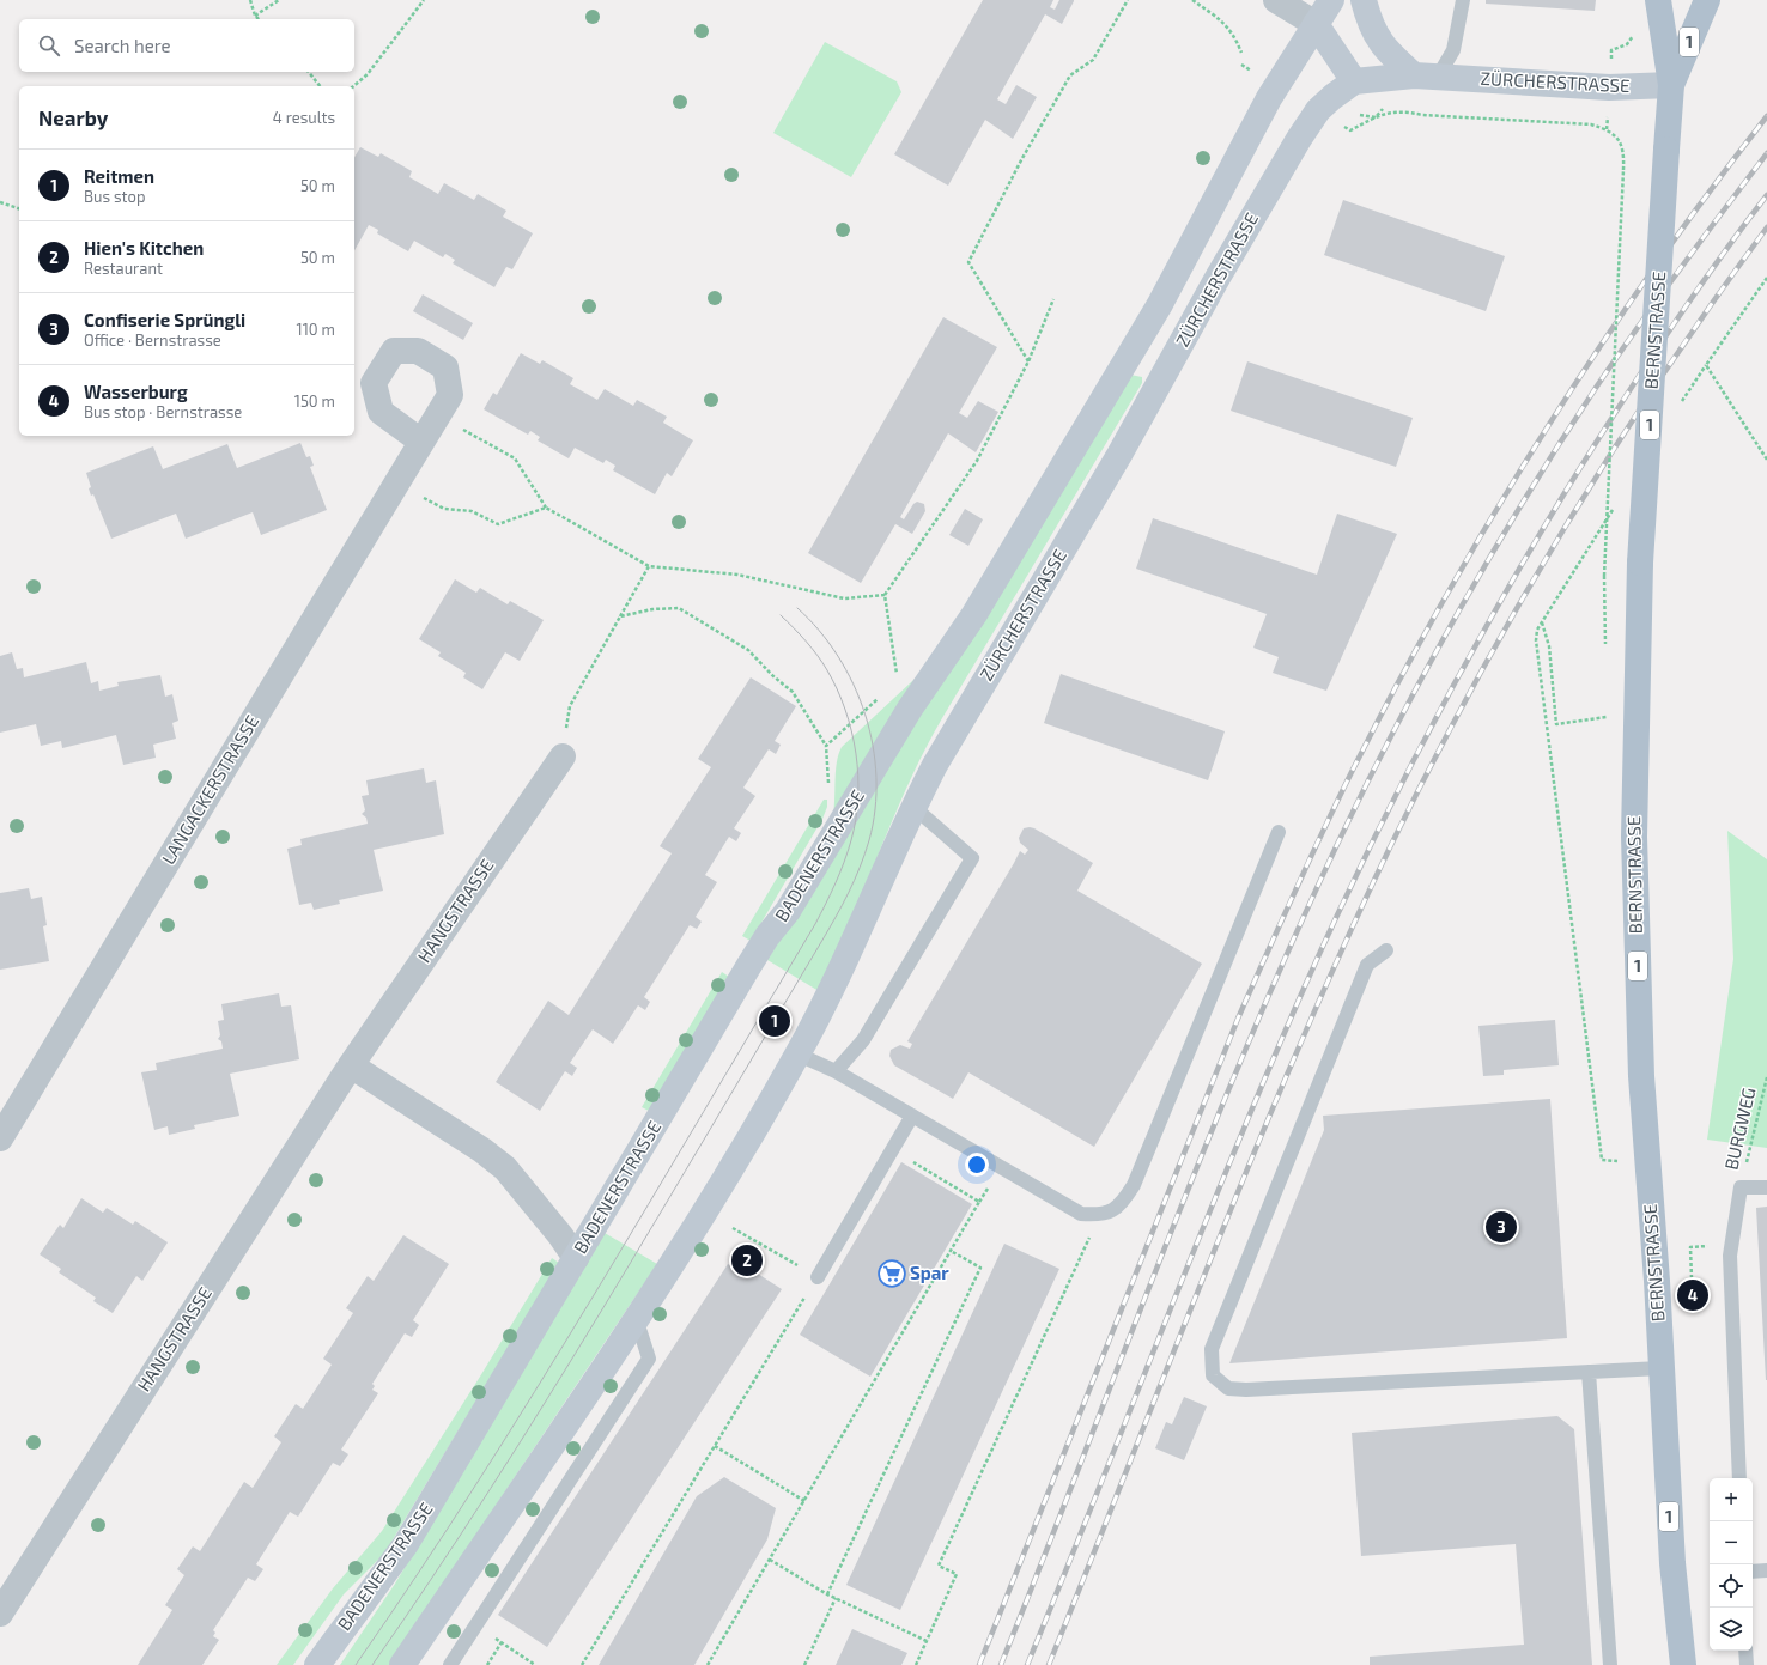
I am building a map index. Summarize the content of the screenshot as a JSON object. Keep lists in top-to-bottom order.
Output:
{
  "streets": {
    "main road": [
      "1",
      "ZÜRCHERSTRASSE",
      "BERNSTRASSE",
      "BADENERSTRASSE"
    ],
    "street": ["LANGACKERSTRASSE", "HANGSTRASSE"],
    "path": ["BURGWEG"]
  },
  "crossings": [
    ["ZÜRCHERSTRASSE", "BERNSTRASSE"]
  ],
  "places": {
    "supermarket": ["Spar"]
  },
  "page": {
    "search": "Search here",
    "heading": ["Nearby", "4 results"],
    "list": [
      {
        "mark": "1",
        "name": "Reitmen",
        "note": "Bus stop",
        "value": "50 m"
      },
      {
        "mark": "2",
        "name": "Hien's Kitchen",
        "note": "Restaurant",
        "value": "50 m"
      },
      {
        "mark": "3",
        "name": "Confiserie Sprüngli",
        "note": "Office · Bernstrasse",
        "value": "110 m"
      },
      {
        "mark": "4",
        "name": "Wasserburg",
        "note": "Bus stop · Bernstrasse",
        "value": "150 m"
      }
    ],
    "pins": [
      "1",
      "3",
      "2",
      "4"
    ],
    "map_buttons": ["+", "−"]
  }
}
